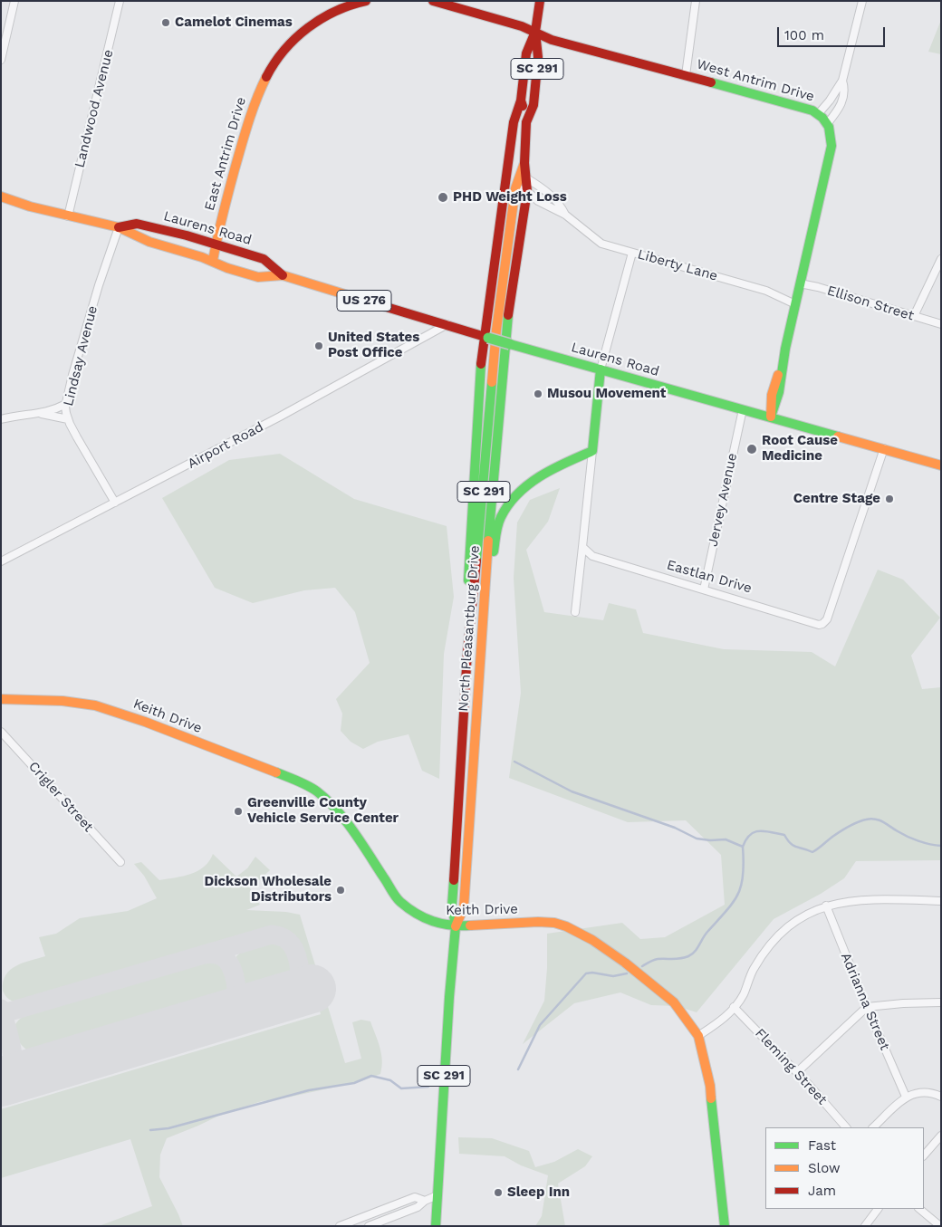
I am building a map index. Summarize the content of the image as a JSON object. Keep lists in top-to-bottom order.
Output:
{
  "streets": {
    "main road": [
      "SC 291",
      "West Antrim Drive",
      "East Antrim Drive",
      "Laurens Road",
      "US 276",
      "North Pleasantburg Drive",
      "Keith Drive"
    ],
    "street": [
      "Landwood Avenue",
      "Liberty Lane",
      "Ellison Street",
      "Lindsay Avenue",
      "Airport Road",
      "Jervey Avenue",
      "Eastlan Drive",
      "Crigler Street",
      "Adrianna Street",
      "Fleming Street"
    ]
  },
  "crossings": [
    ["SC 291", "West Antrim Drive"],
    ["SC 291", "Liberty Lane"],
    ["SC 291", "North Pleasantburg Drive"],
    ["Landwood Avenue", "Laurens Road"],
    ["East Antrim Drive", "Laurens Road"],
    ["Laurens Road", "Lindsay Avenue"],
    ["Laurens Road", "Airport Road"],
    ["Laurens Road", "Jervey Avenue"],
    ["Laurens Road", "Eastlan Drive"],
    ["Lindsay Avenue", "Airport Road"],
    ["Jervey Avenue", "Eastlan Drive"],
    ["North Pleasantburg Drive", "Keith Drive"]
  ],
  "places": [
    "Camelot Cinemas",
    "PHD Weight Loss",
    "United States Post Office",
    "Musou Movement",
    "Root Cause Medicine",
    "Centre Stage",
    "Greenville County Vehicle Service Center",
    "Dickson Wholesale Distributors",
    "Sleep Inn"
  ],
  "legend": ["Fast", "Slow", "Jam"],
  "scale_bar": "100 m"
}
